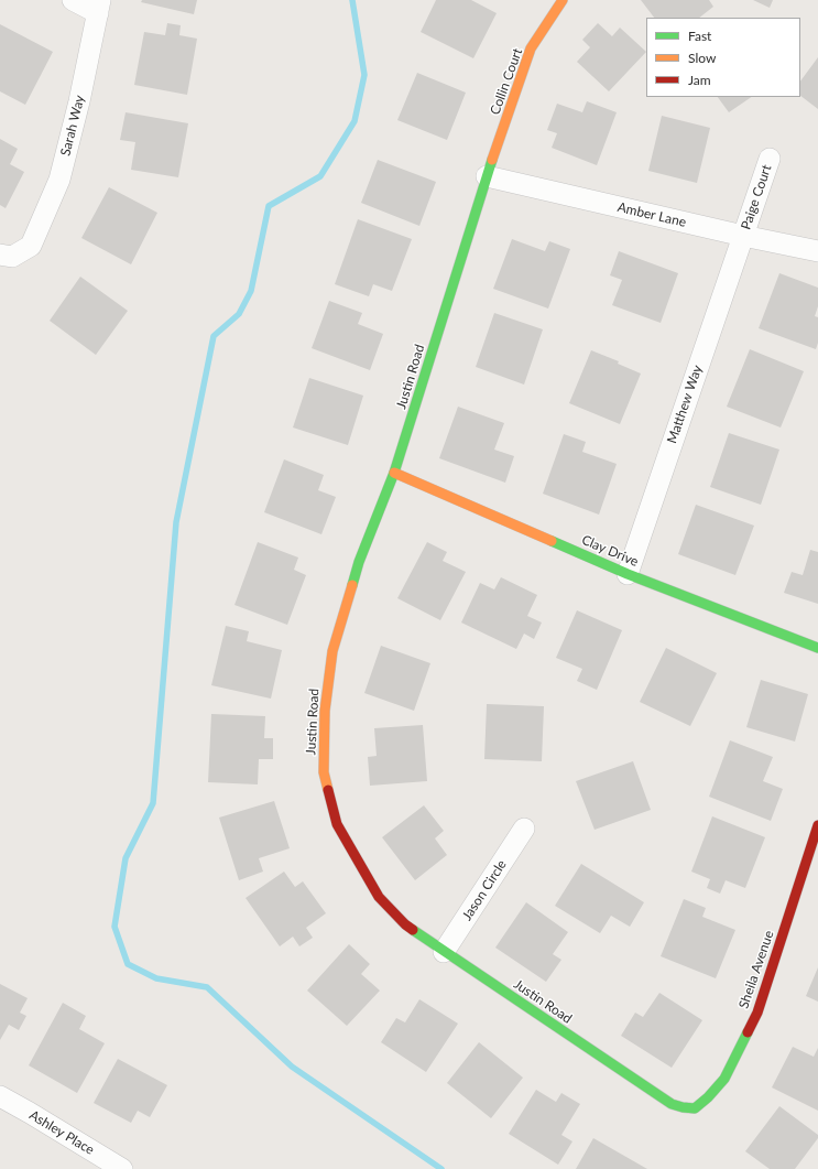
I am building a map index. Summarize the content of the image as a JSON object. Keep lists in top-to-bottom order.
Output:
{
  "streets": {
    "street": [
      "Collin Court",
      "Sarah Way",
      "Paige Court",
      "Amber Lane",
      "Justin Road",
      "Matthew Way",
      "Clay Drive",
      "Jason Circle",
      "Sheila Avenue",
      "Ashley Place"
    ]
  },
  "crossings": [
    ["Collin Court", "Amber Lane"],
    ["Collin Court", "Justin Road"],
    ["Paige Court", "Amber Lane"],
    ["Paige Court", "Matthew Way"],
    ["Amber Lane", "Justin Road"],
    ["Amber Lane", "Matthew Way"],
    ["Justin Road", "Clay Drive"],
    ["Justin Road", "Jason Circle"],
    ["Justin Road", "Sheila Avenue"],
    ["Matthew Way", "Clay Drive"]
  ],
  "legend": ["Fast", "Slow", "Jam"]
}
